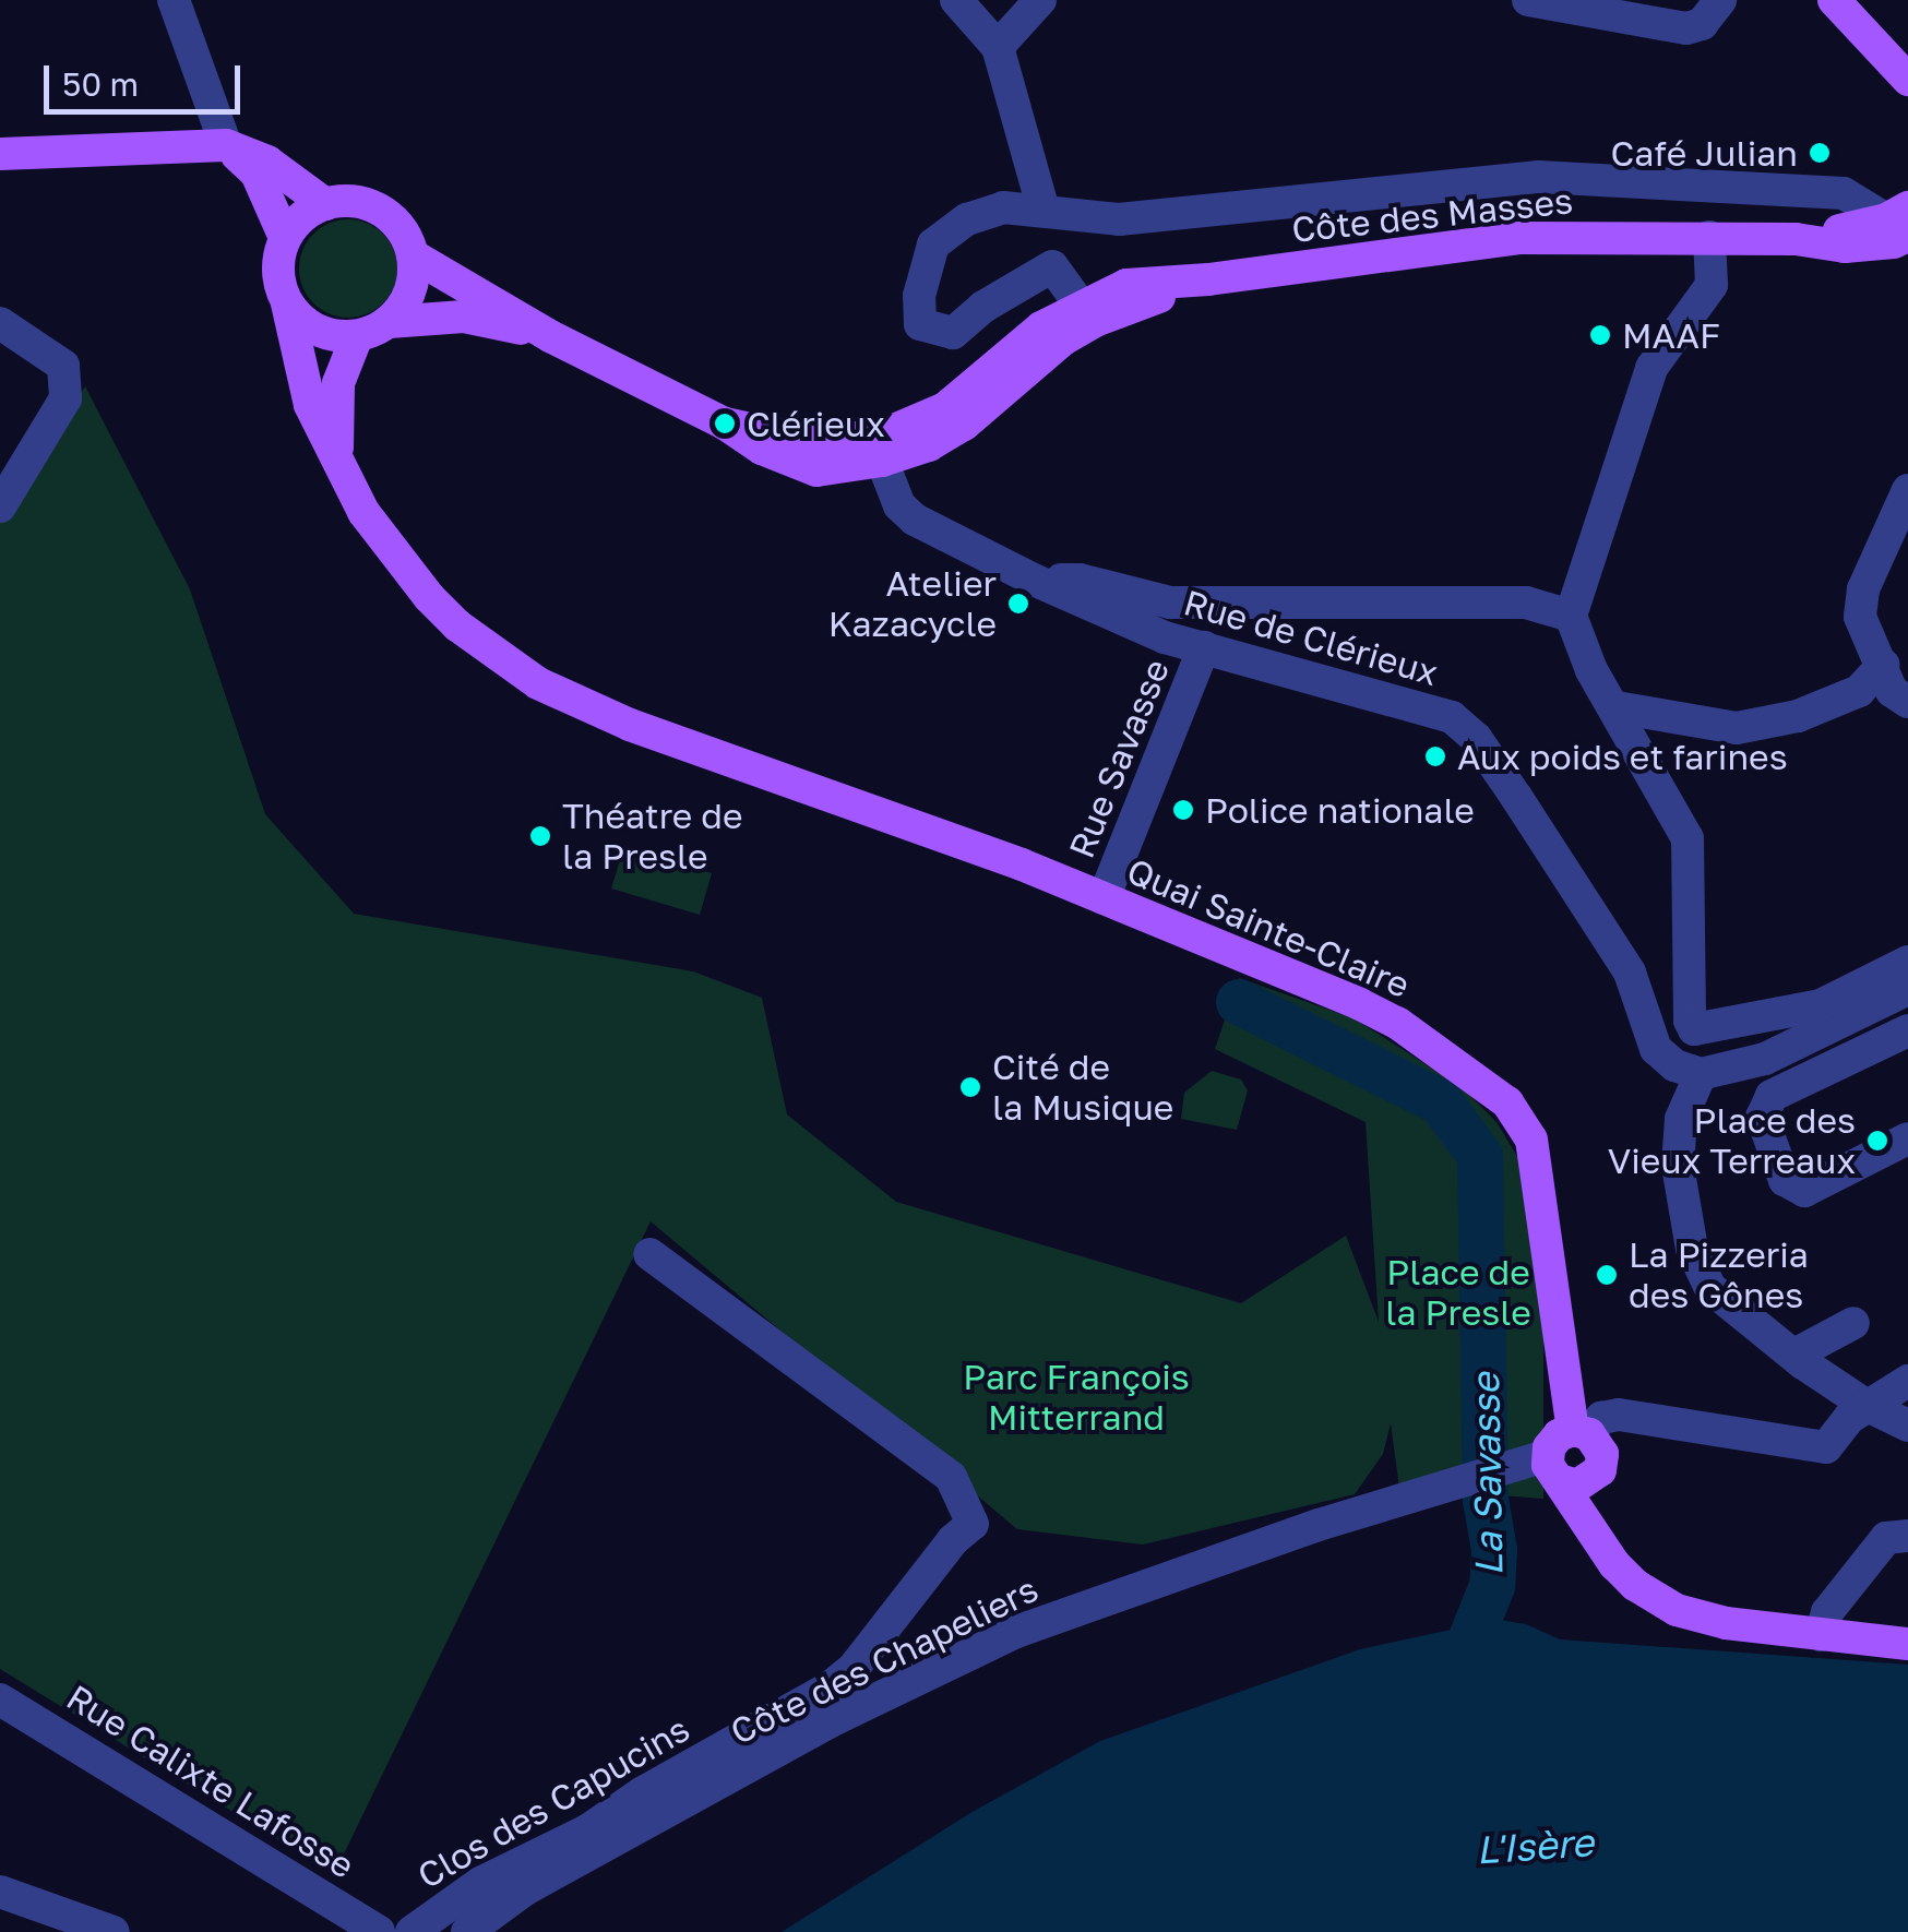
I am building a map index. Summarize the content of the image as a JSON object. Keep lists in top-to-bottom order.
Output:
{
  "streets": {
    "main road": ["Côte des Masses", "Quai Sainte-Claire"],
    "street": [
      "Rue de Clérieux",
      "Rue Savasse",
      "Côte des Chapeliers",
      "Rue Calixte Lafosse",
      "Clos des Capucins"
    ]
  },
  "crossings": [
    ["Côte des Masses", "Rue de Clérieux"],
    ["Rue de Clérieux", "Rue Savasse"],
    ["Rue Savasse", "Quai Sainte-Claire"],
    ["Quai Sainte-Claire", "Côte des Chapeliers"]
  ],
  "water": ["La Savasse", "L'Isère"],
  "parks": ["Place de la Presle", "Parc François Mitterrand"],
  "places": [
    "Café Julian",
    "MAAF",
    "Clérieux",
    "Atelier Kazacycle",
    "Aux poids et farines",
    "Police nationale",
    "Théatre de la Presle",
    "Cité de la Musique",
    "Place des Vieux Terreaux",
    "La Pizzeria des Gônes"
  ],
  "scale_bar": "50 m"
}
